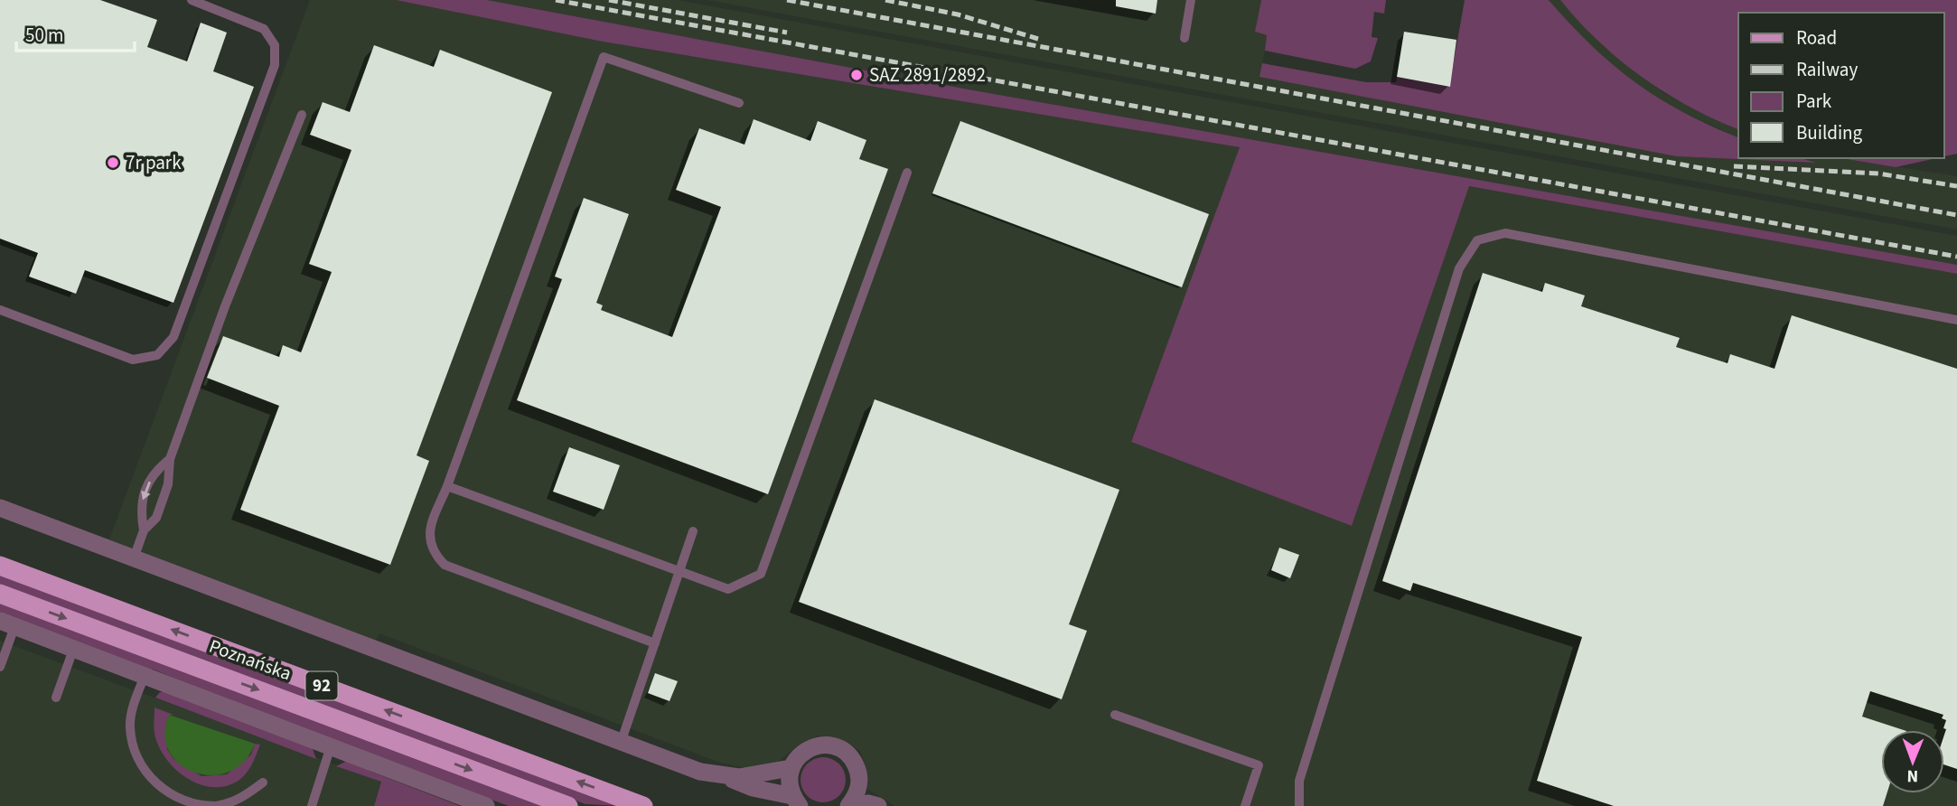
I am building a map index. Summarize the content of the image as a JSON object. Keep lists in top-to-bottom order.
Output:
{
  "streets": {
    "main road": ["Poznańska", "92"]
  },
  "places": ["SAZ 2891/2892", "7r park"],
  "legend": [
    "Road",
    "Railway",
    "Park",
    "Building"
  ],
  "scale_bar": "50 m",
  "north": "bottom"
}
